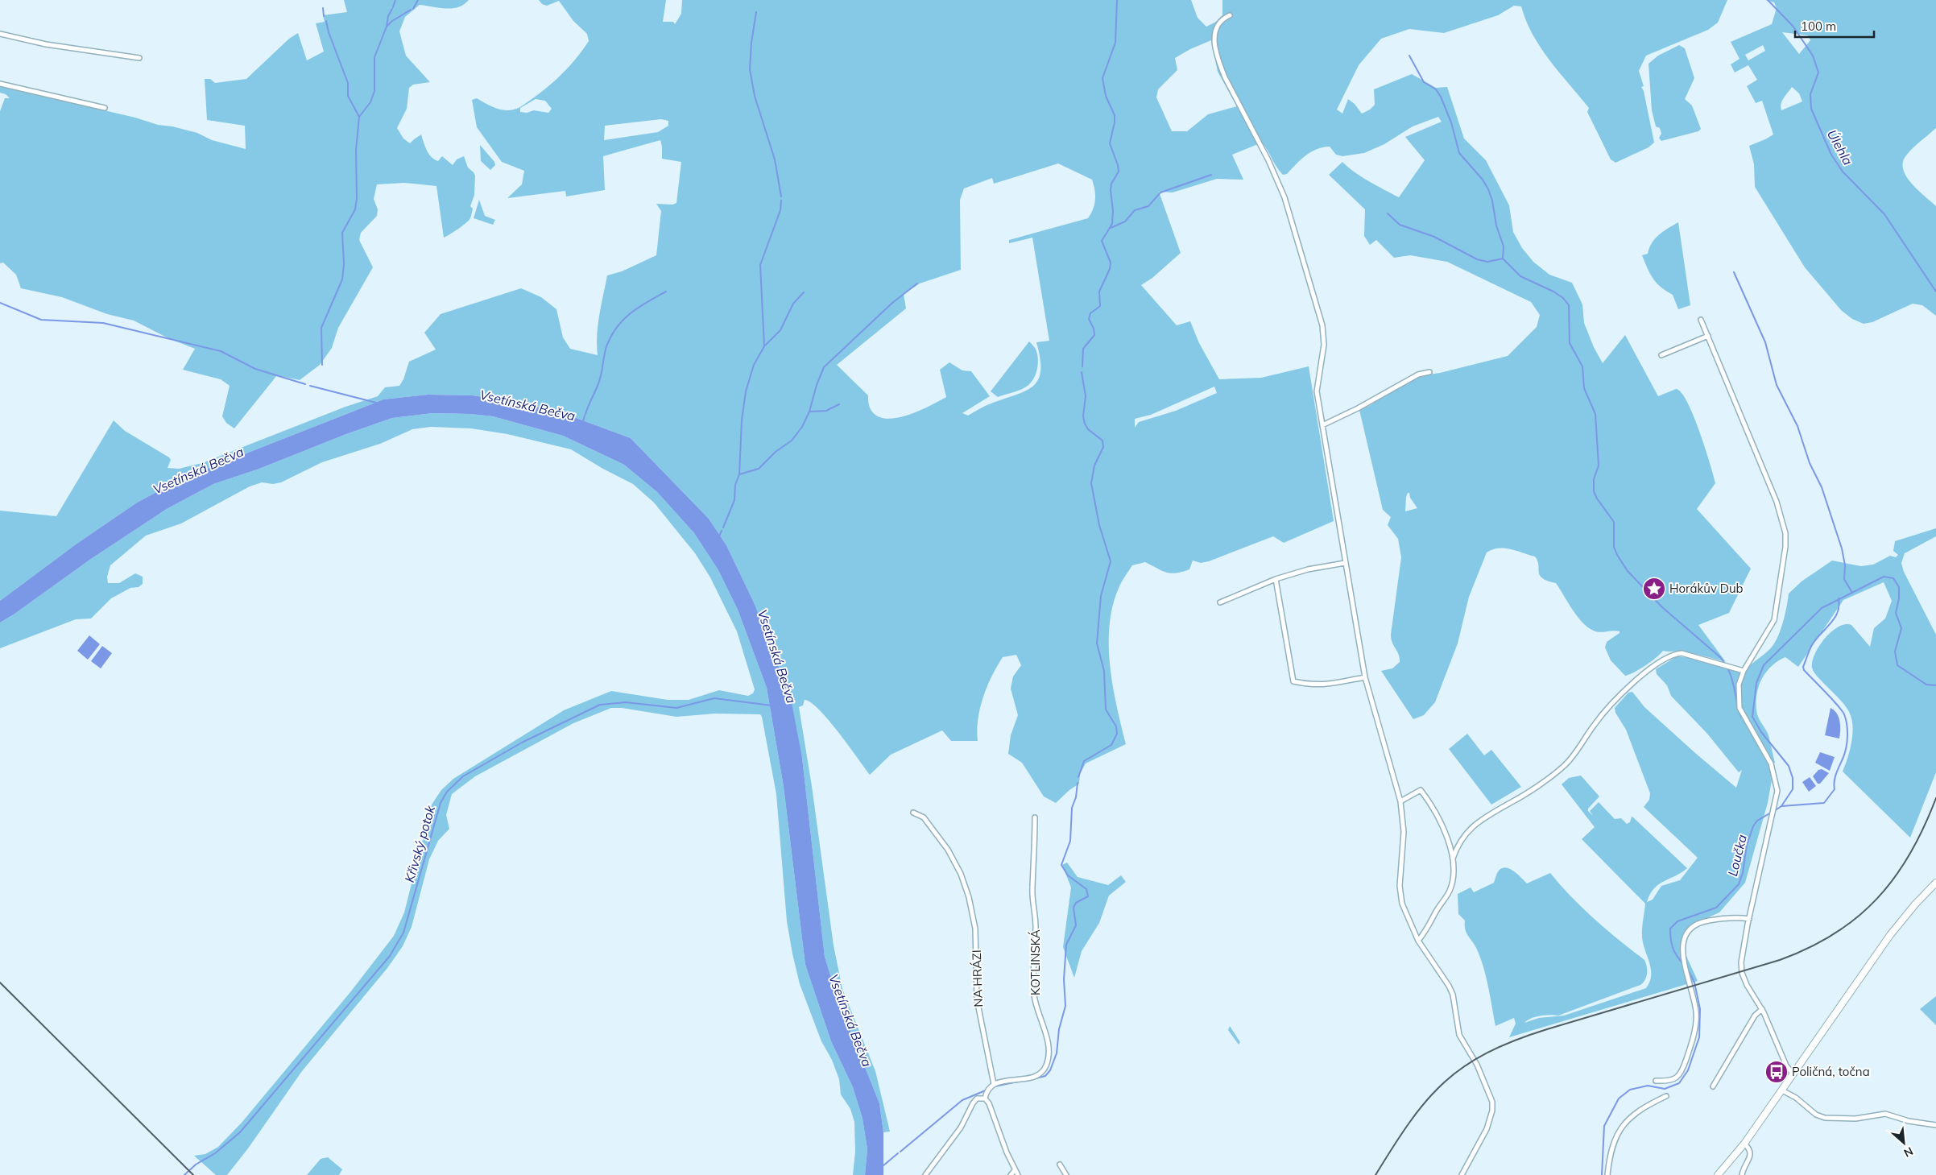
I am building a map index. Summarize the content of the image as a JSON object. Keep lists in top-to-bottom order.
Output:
{
  "streets": {
    "street": ["KOTLINSKÁ", "NA HRÁZI"]
  },
  "crossings": [
    ["KOTLINSKÁ", "NA HRÁZI"]
  ],
  "water": [
    "Úlehla",
    "Vsetínská Bečva",
    "Křivský potok",
    "Loučka"
  ],
  "places": {
    "place": ["Horákův Dub"],
    "bus stop": ["Poličná, točna"]
  },
  "scale_bar": "100 m",
  "north": "bottom right"
}
